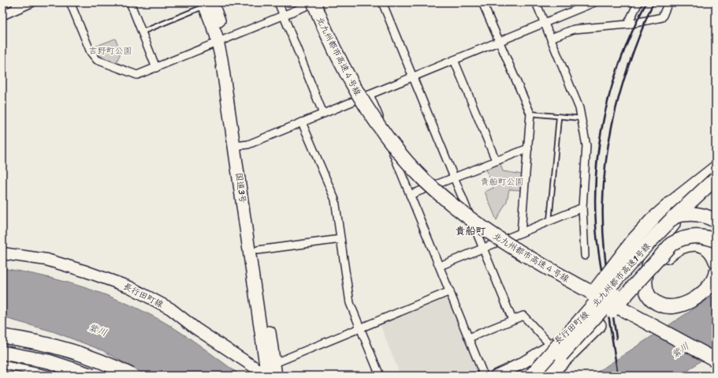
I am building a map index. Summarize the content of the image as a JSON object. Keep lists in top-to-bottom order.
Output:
{
  "streets": {
    "highway": ["北九州都市高速４号線", "国道3号", "北九州都市高速1号線"],
    "main road": ["長行田町線"]
  },
  "crossings": [
    ["国道3号", "長行田町線"]
  ],
  "districts": ["貴船町"],
  "water": ["紫川"],
  "parks": ["吉野町公園", "貴船町公園"]
}
